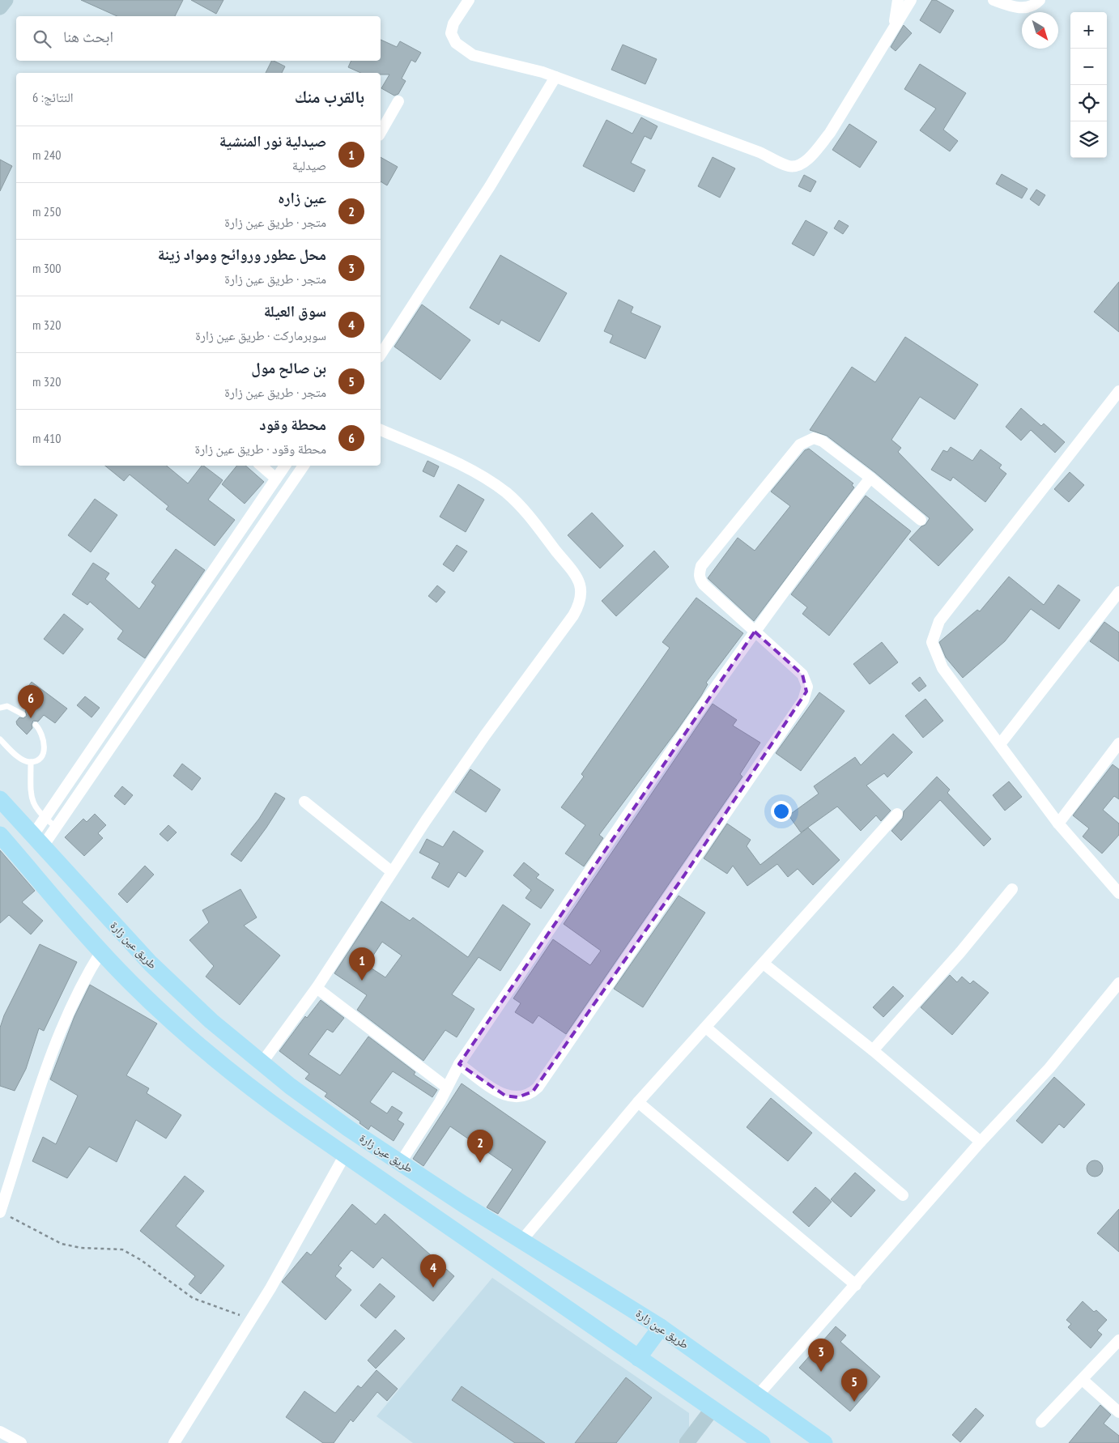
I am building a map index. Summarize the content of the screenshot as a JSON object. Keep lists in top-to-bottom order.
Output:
{
  "streets": {
    "main road": ["طريق عين زارة"]
  },
  "north": "bottom right",
  "page": {
    "map_buttons": ["+", "−"],
    "search": "ابحث هنا",
    "heading": ["بالقرب منك", "النتائج: 6"],
    "list": [
      {
        "mark": "1",
        "name": "صيدلية نور المنشية",
        "note": "صيدلية",
        "value": "240 m"
      },
      {
        "mark": "2",
        "name": "عين زاره",
        "note": "متجر · طريق عين زارة",
        "value": "250 m"
      },
      {
        "mark": "3",
        "name": "محل عطور وروائح ومواد زينة",
        "note": "متجر · طريق عين زارة",
        "value": "300 m"
      },
      {
        "mark": "4",
        "name": "سوق العيلة",
        "note": "سوبرماركت · طريق عين زارة",
        "value": "320 m"
      },
      {
        "mark": "5",
        "name": "بن صالح مول",
        "note": "متجر · طريق عين زارة",
        "value": "320 m"
      },
      {
        "mark": "6",
        "name": "محطة وقود",
        "note": "محطة وقود · طريق عين زارة",
        "value": "410 m"
      }
    ],
    "pins": [
      "6",
      "1",
      "2",
      "4",
      "3",
      "5"
    ]
  }
}
